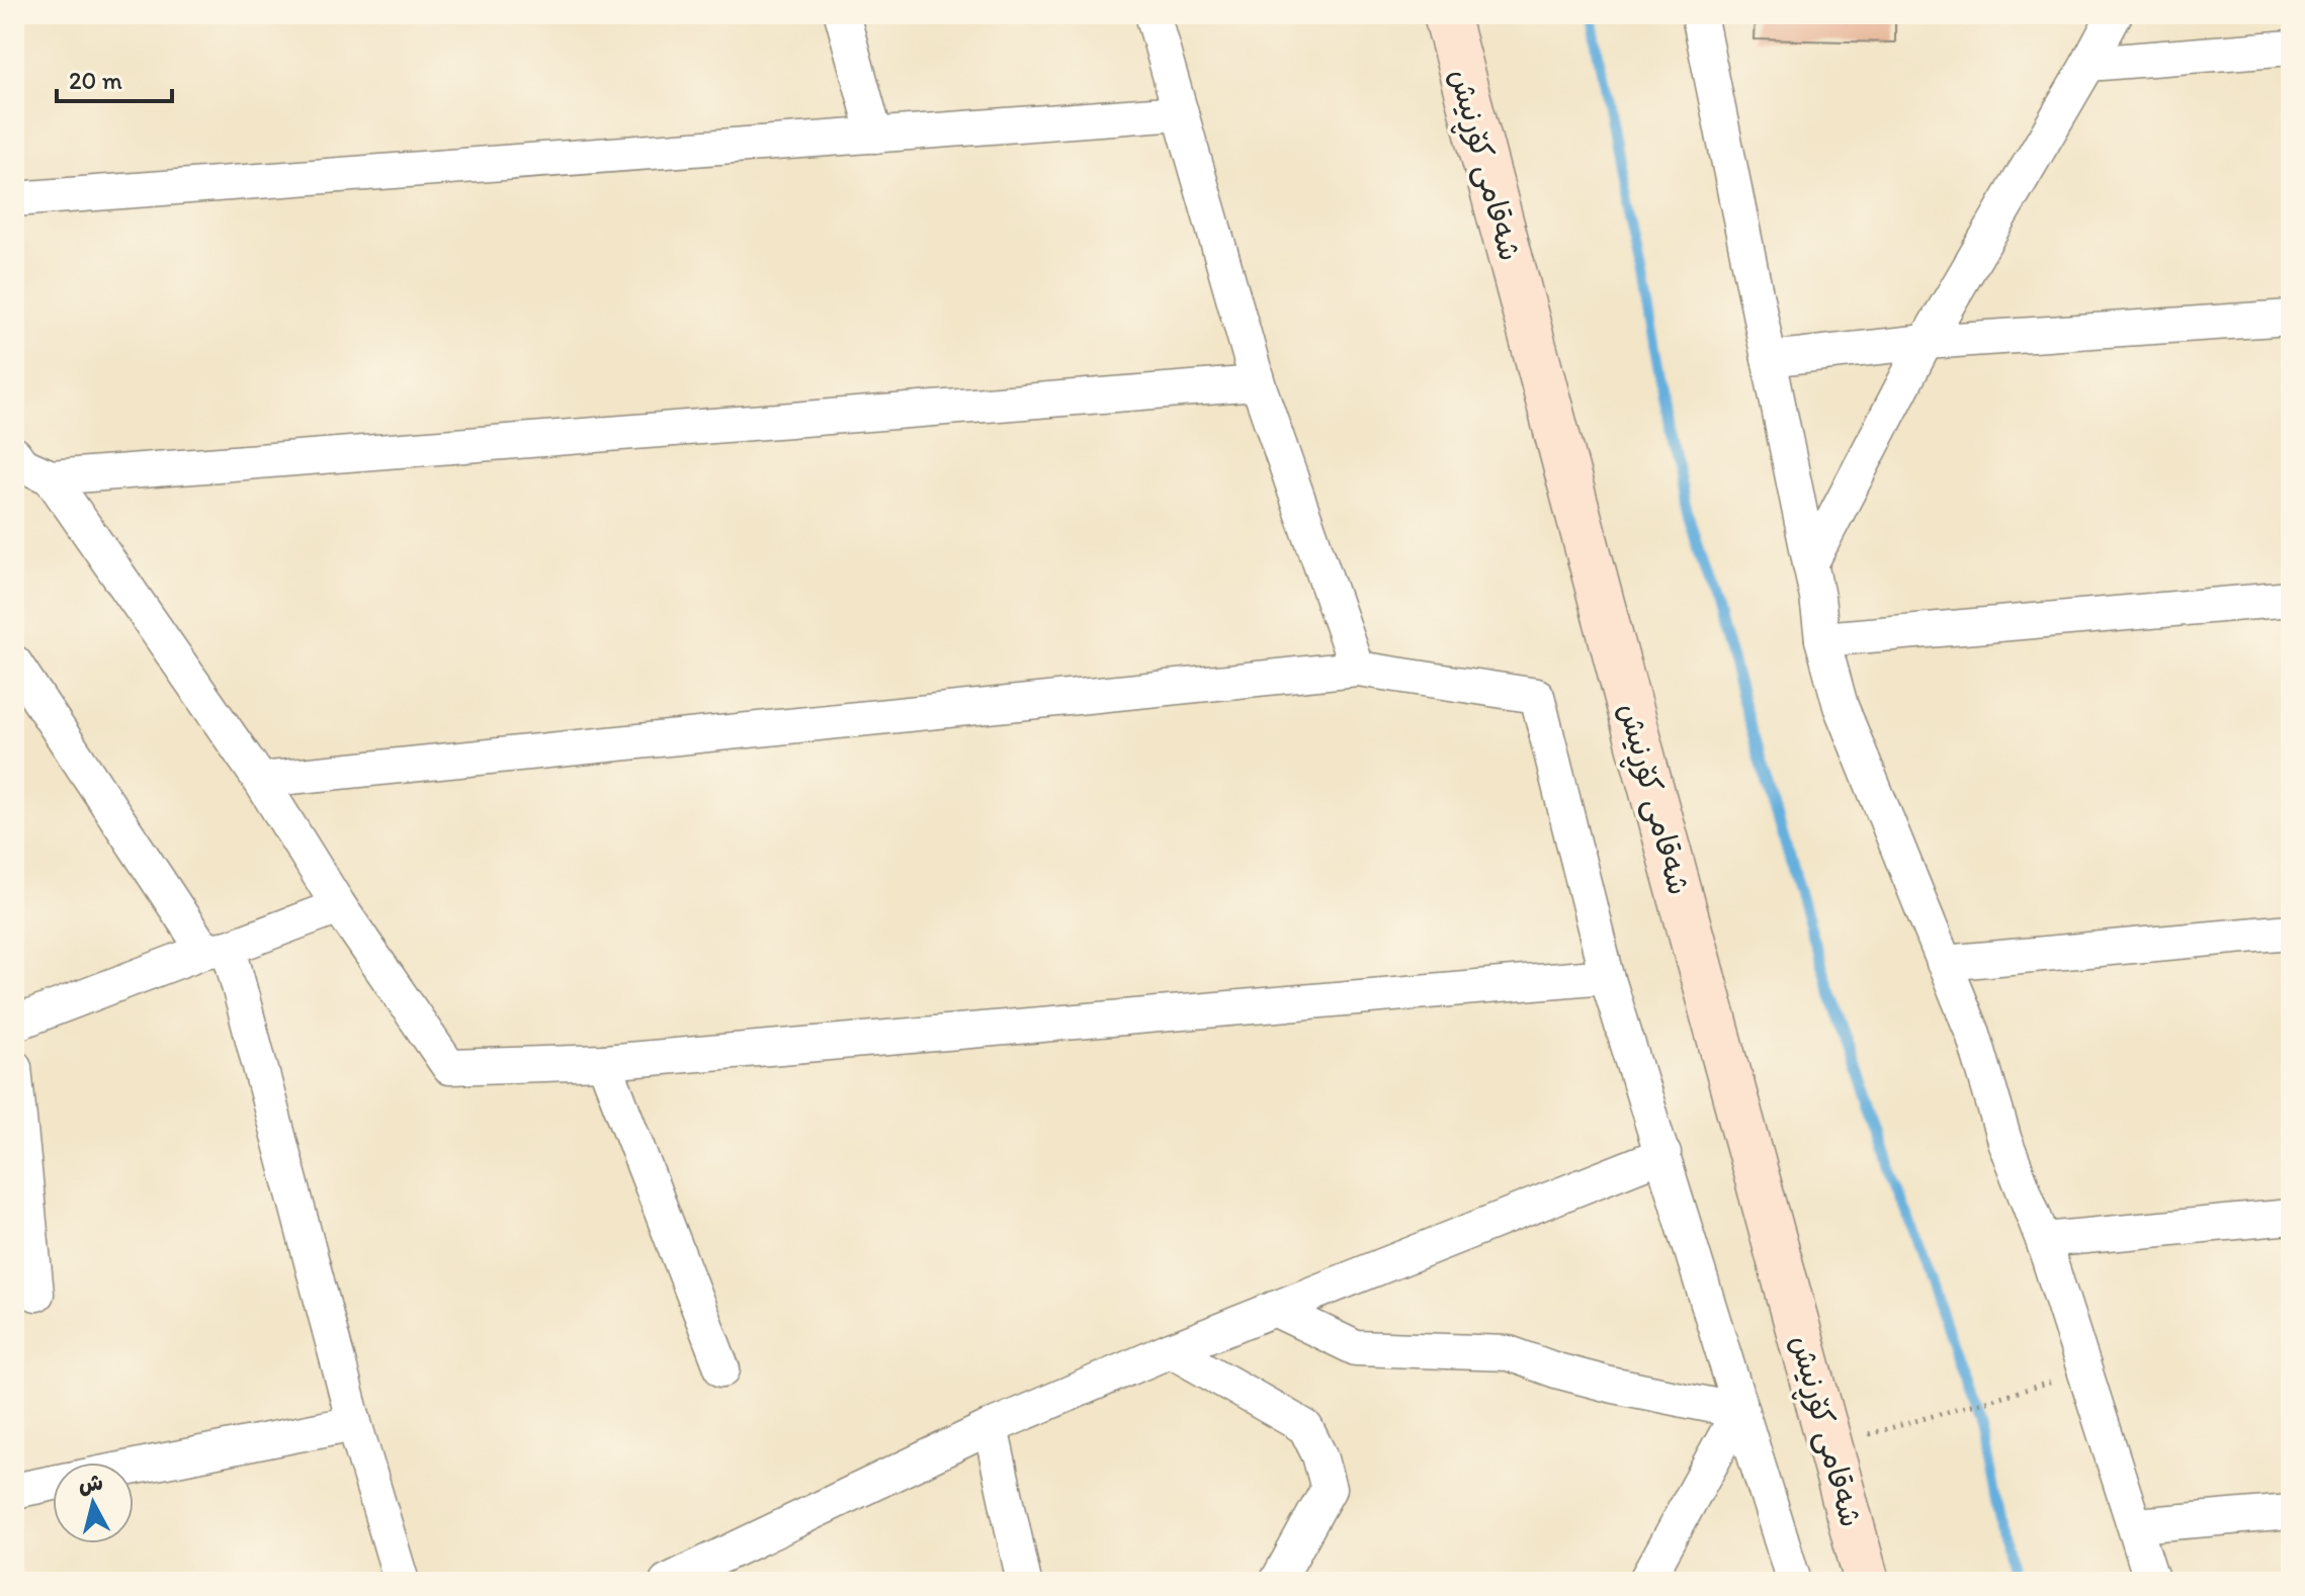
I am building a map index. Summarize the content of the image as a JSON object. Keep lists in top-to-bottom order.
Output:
{
  "streets": {
    "main road": ["شەقامی کۆڕنیش"]
  },
  "scale_bar": "20 m",
  "north": "top"
}
